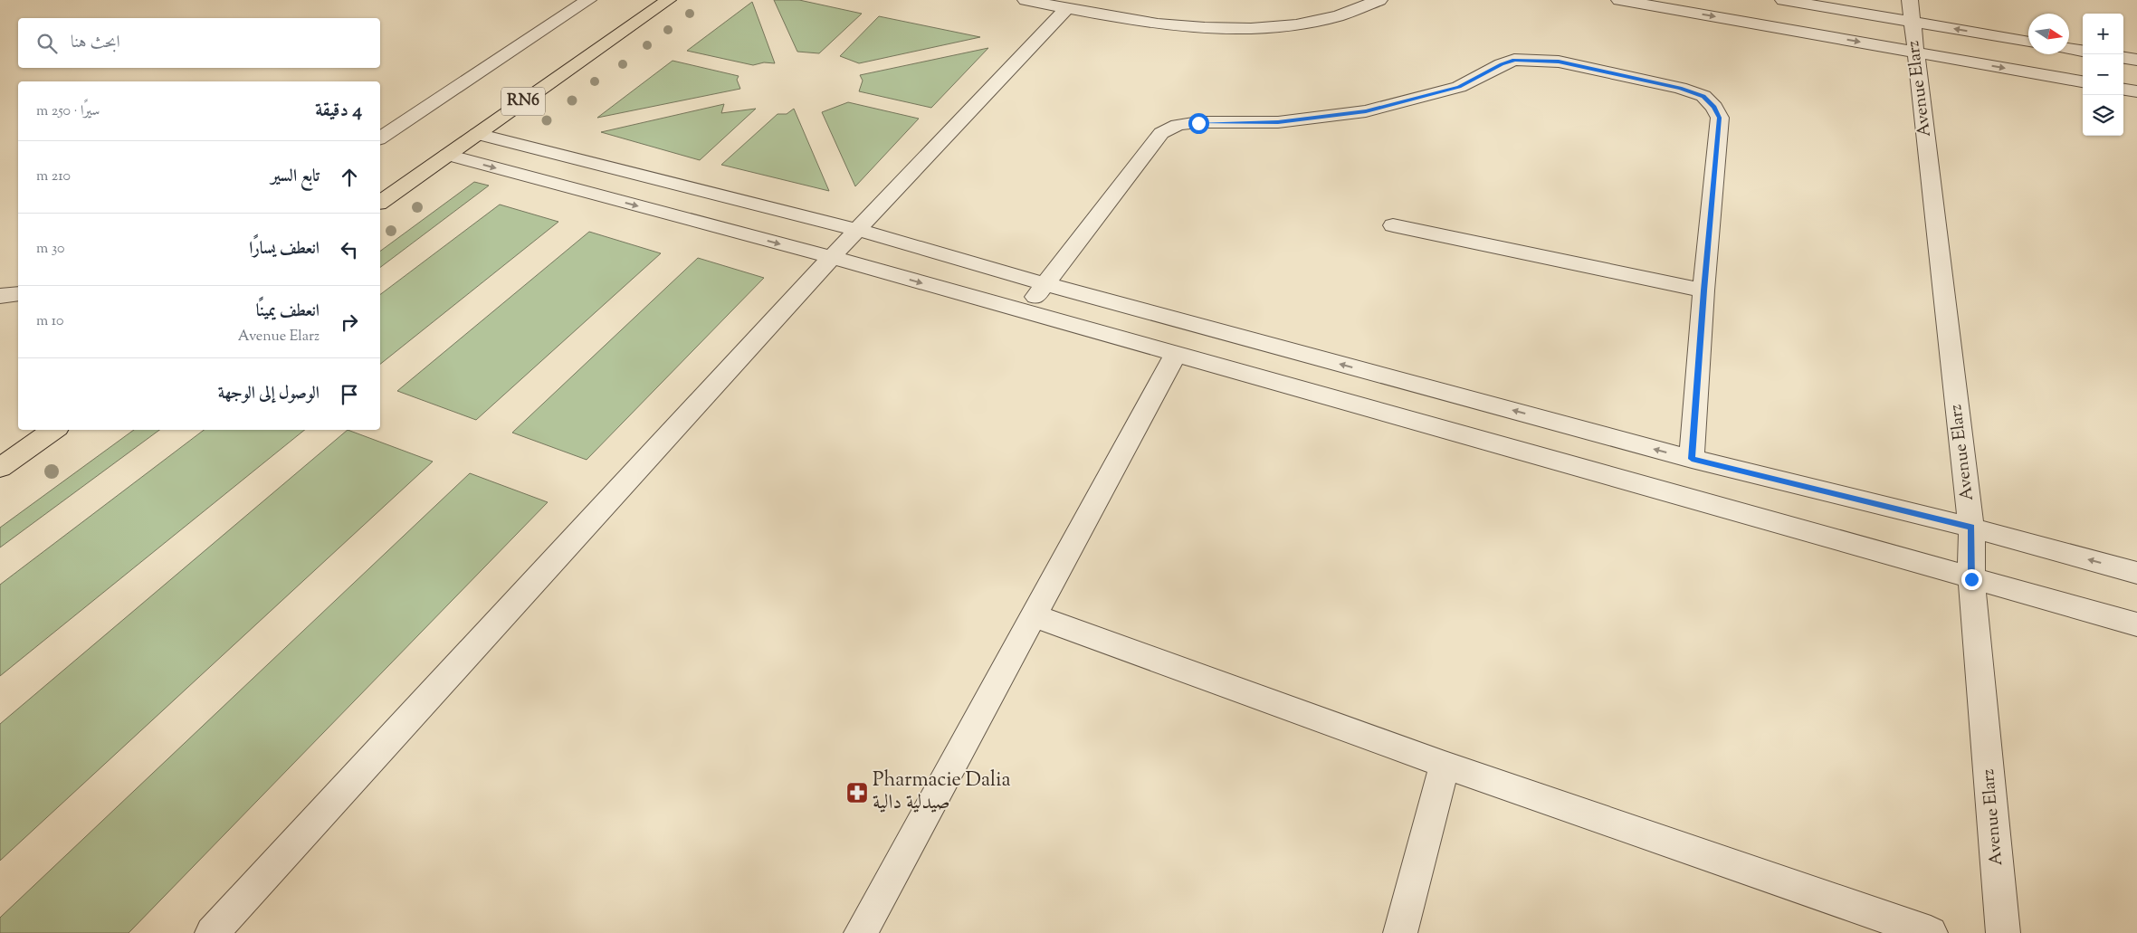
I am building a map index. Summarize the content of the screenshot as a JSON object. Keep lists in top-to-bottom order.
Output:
{
  "streets": {
    "main road": ["RN6"],
    "street": ["Avenue Elarz"]
  },
  "places": {
    "pharmacy": ["Pharmacie Dalia صيدلية دالية"]
  },
  "north": "right",
  "page": {
    "map_buttons": ["+", "−"],
    "search": "ابحث هنا",
    "heading": ["4 دقيقة", "سيرًا · 250 m"],
    "list": [
      ["تابع السير", "210 m"],
      ["انعطف يسارًا", "30 m"],
      ["انعطف يمينًا", "Avenue Elarz", "10 m"],
      "الوصول إلى الوجهة"
    ]
  }
}
